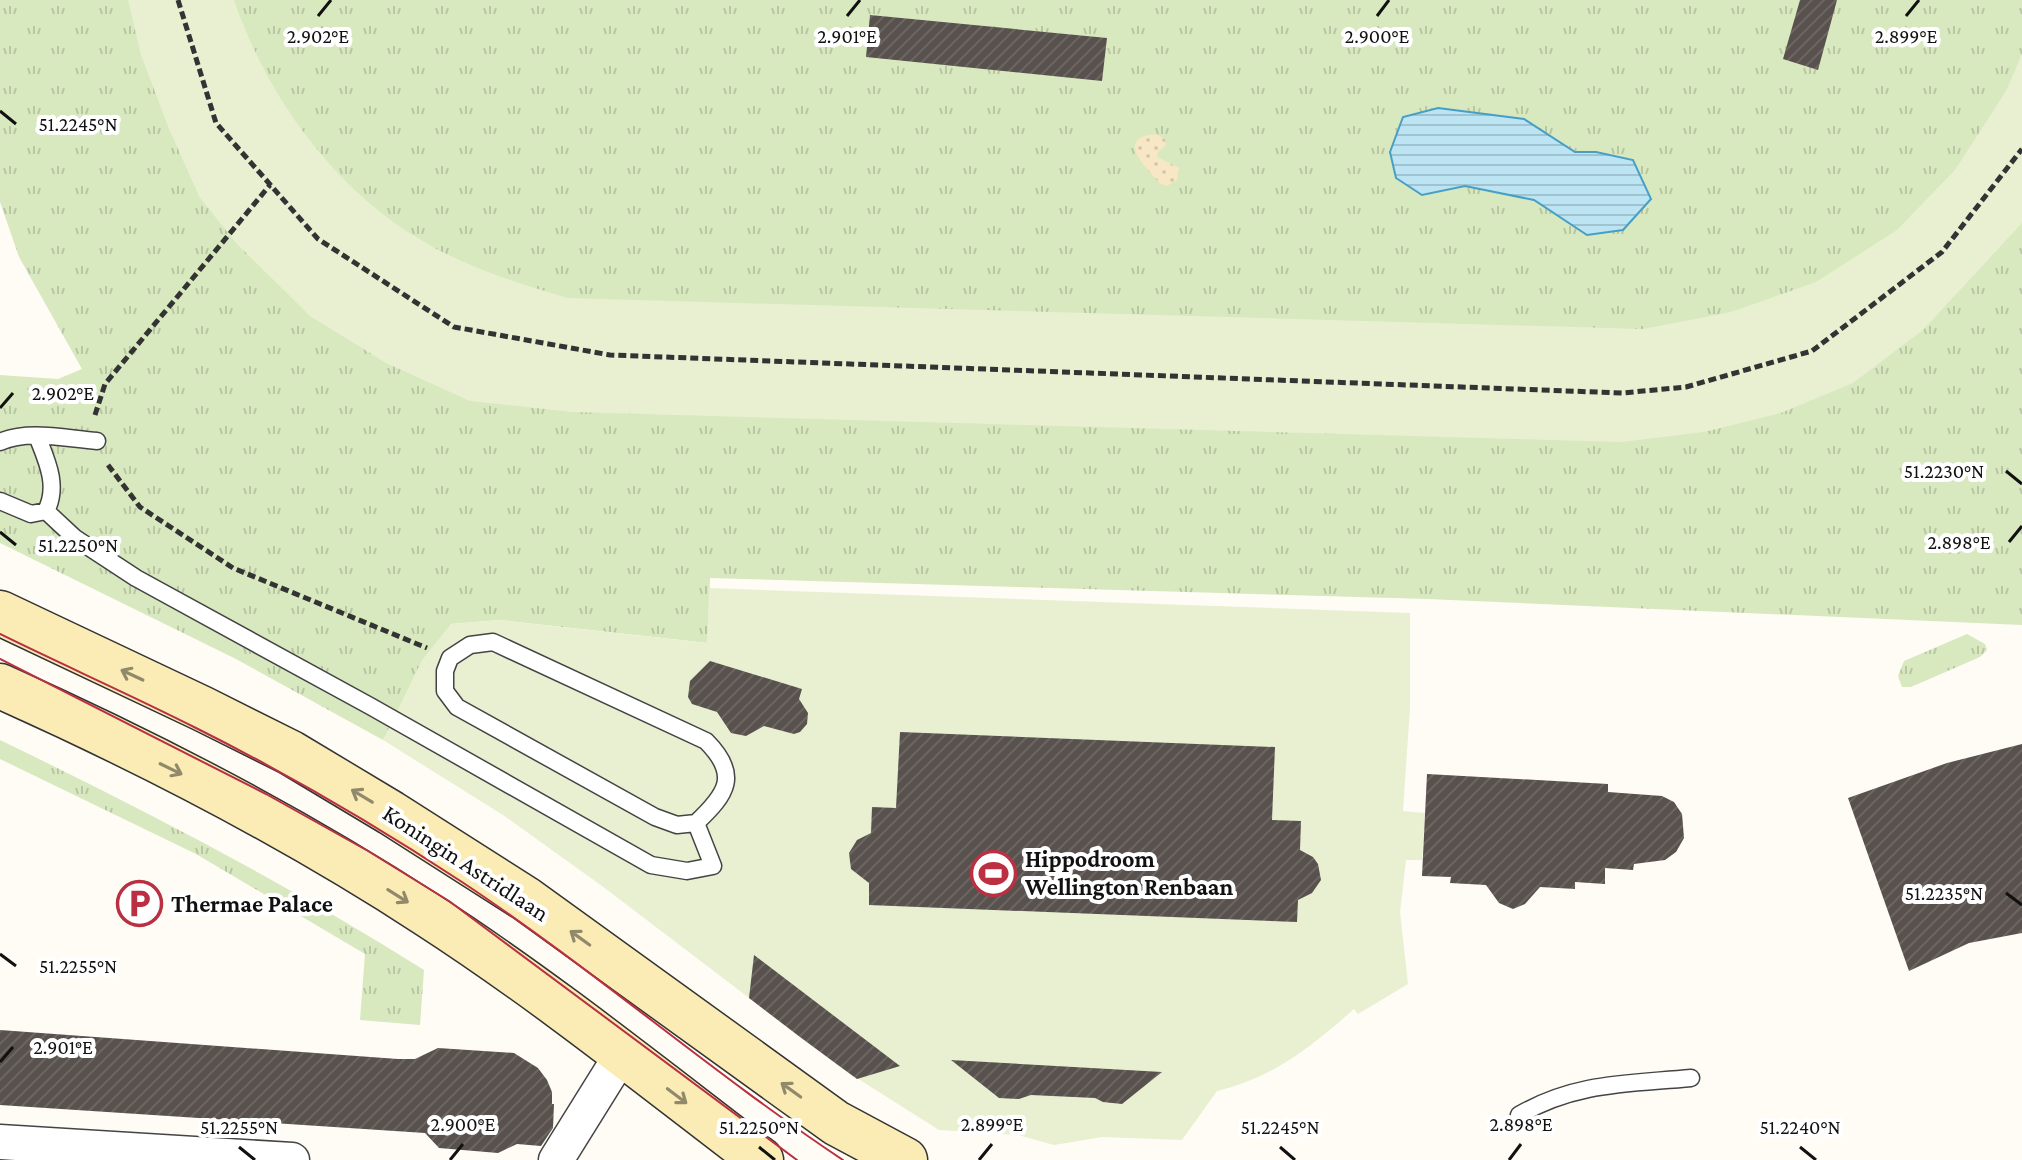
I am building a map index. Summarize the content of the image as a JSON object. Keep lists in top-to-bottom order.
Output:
{
  "streets": {
    "street": ["Koningin Astridlaan"]
  },
  "places": {
    "sports": ["Hippodroom Wellington Renbaan"],
    "parking": ["Thermae Palace"]
  },
  "coordinates": [
    "2.902°E",
    "2.901°E",
    "2.900°E",
    "2.899°E",
    "51.2245°N",
    "51.2230°N",
    "2.898°E",
    "51.2250°N",
    "51.2235°N",
    "51.2255°N",
    "51.2240°N"
  ]
}
